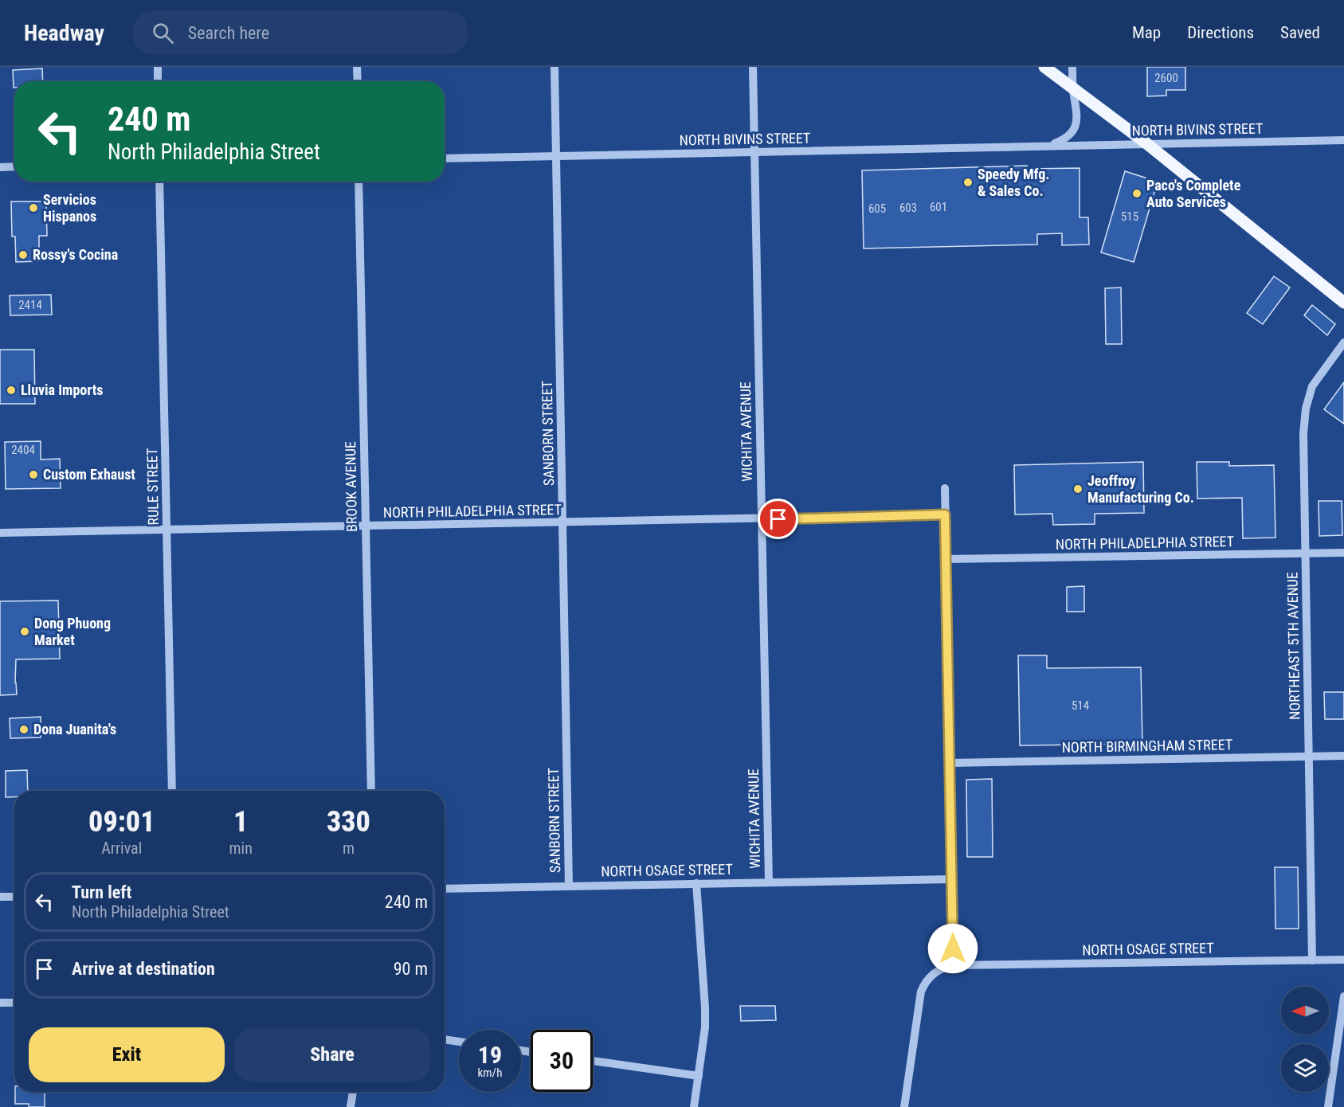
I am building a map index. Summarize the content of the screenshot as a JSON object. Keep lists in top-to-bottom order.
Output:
{
  "streets": {
    "street": [
      "NORTH BIVINS STREET",
      "WICHITA AVENUE",
      "SANBORN STREET",
      "RULE STREET",
      "BROOK AVENUE",
      "NORTH PHILADELPHIA STREET",
      "NORTHEAST 5TH AVENUE",
      "NORTH BIRMINGHAM STREET",
      "NORTH OSAGE STREET"
    ]
  },
  "crossings": [
    ["NORTH BIVINS STREET", "WICHITA AVENUE"],
    ["NORTH BIVINS STREET", "SANBORN STREET"],
    ["WICHITA AVENUE", "NORTH PHILADELPHIA STREET"],
    ["WICHITA AVENUE", "NORTH OSAGE STREET"],
    ["SANBORN STREET", "NORTH PHILADELPHIA STREET"],
    ["SANBORN STREET", "NORTH OSAGE STREET"],
    ["RULE STREET", "NORTH PHILADELPHIA STREET"],
    ["BROOK AVENUE", "NORTH PHILADELPHIA STREET"],
    ["NORTH PHILADELPHIA STREET", "NORTHEAST 5TH AVENUE"],
    ["NORTHEAST 5TH AVENUE", "NORTH BIRMINGHAM STREET"],
    ["NORTHEAST 5TH AVENUE", "NORTH OSAGE STREET"]
  ],
  "places": [
    "Speedy Mfg. & Sales Co.",
    "Paco's Complete Auto Services",
    "Servicios Hispanos",
    "Rossy's Cocina",
    "Lluvia Imports",
    "Custom Exhaust",
    "Jeoffroy Manufacturing Co.",
    "Dong Phuong Market",
    "Dona Juanita's"
  ],
  "house_numbers": [
    "2600",
    "601",
    "603",
    "605",
    "515",
    "2414",
    "2404",
    "514"
  ],
  "north": "left",
  "page": {
    "header": "Headway",
    "search": "Search here",
    "nav": ["Map", "Directions", "Saved"],
    "turn": ["240 m", "North Philadelphia Street"],
    "eta": [
      "09:01",
      "Arrival",
      "1",
      "min",
      "330",
      "m"
    ],
    "list": [
      {
        "name": "Turn left",
        "note": "North Philadelphia Street",
        "value": "240 m"
      },
      {
        "name": "Arrive at destination",
        "value": "90 m"
      }
    ],
    "buttons": ["Exit", "Share"],
    "speed": "19 km/h",
    "limit": "30"
  }
}
